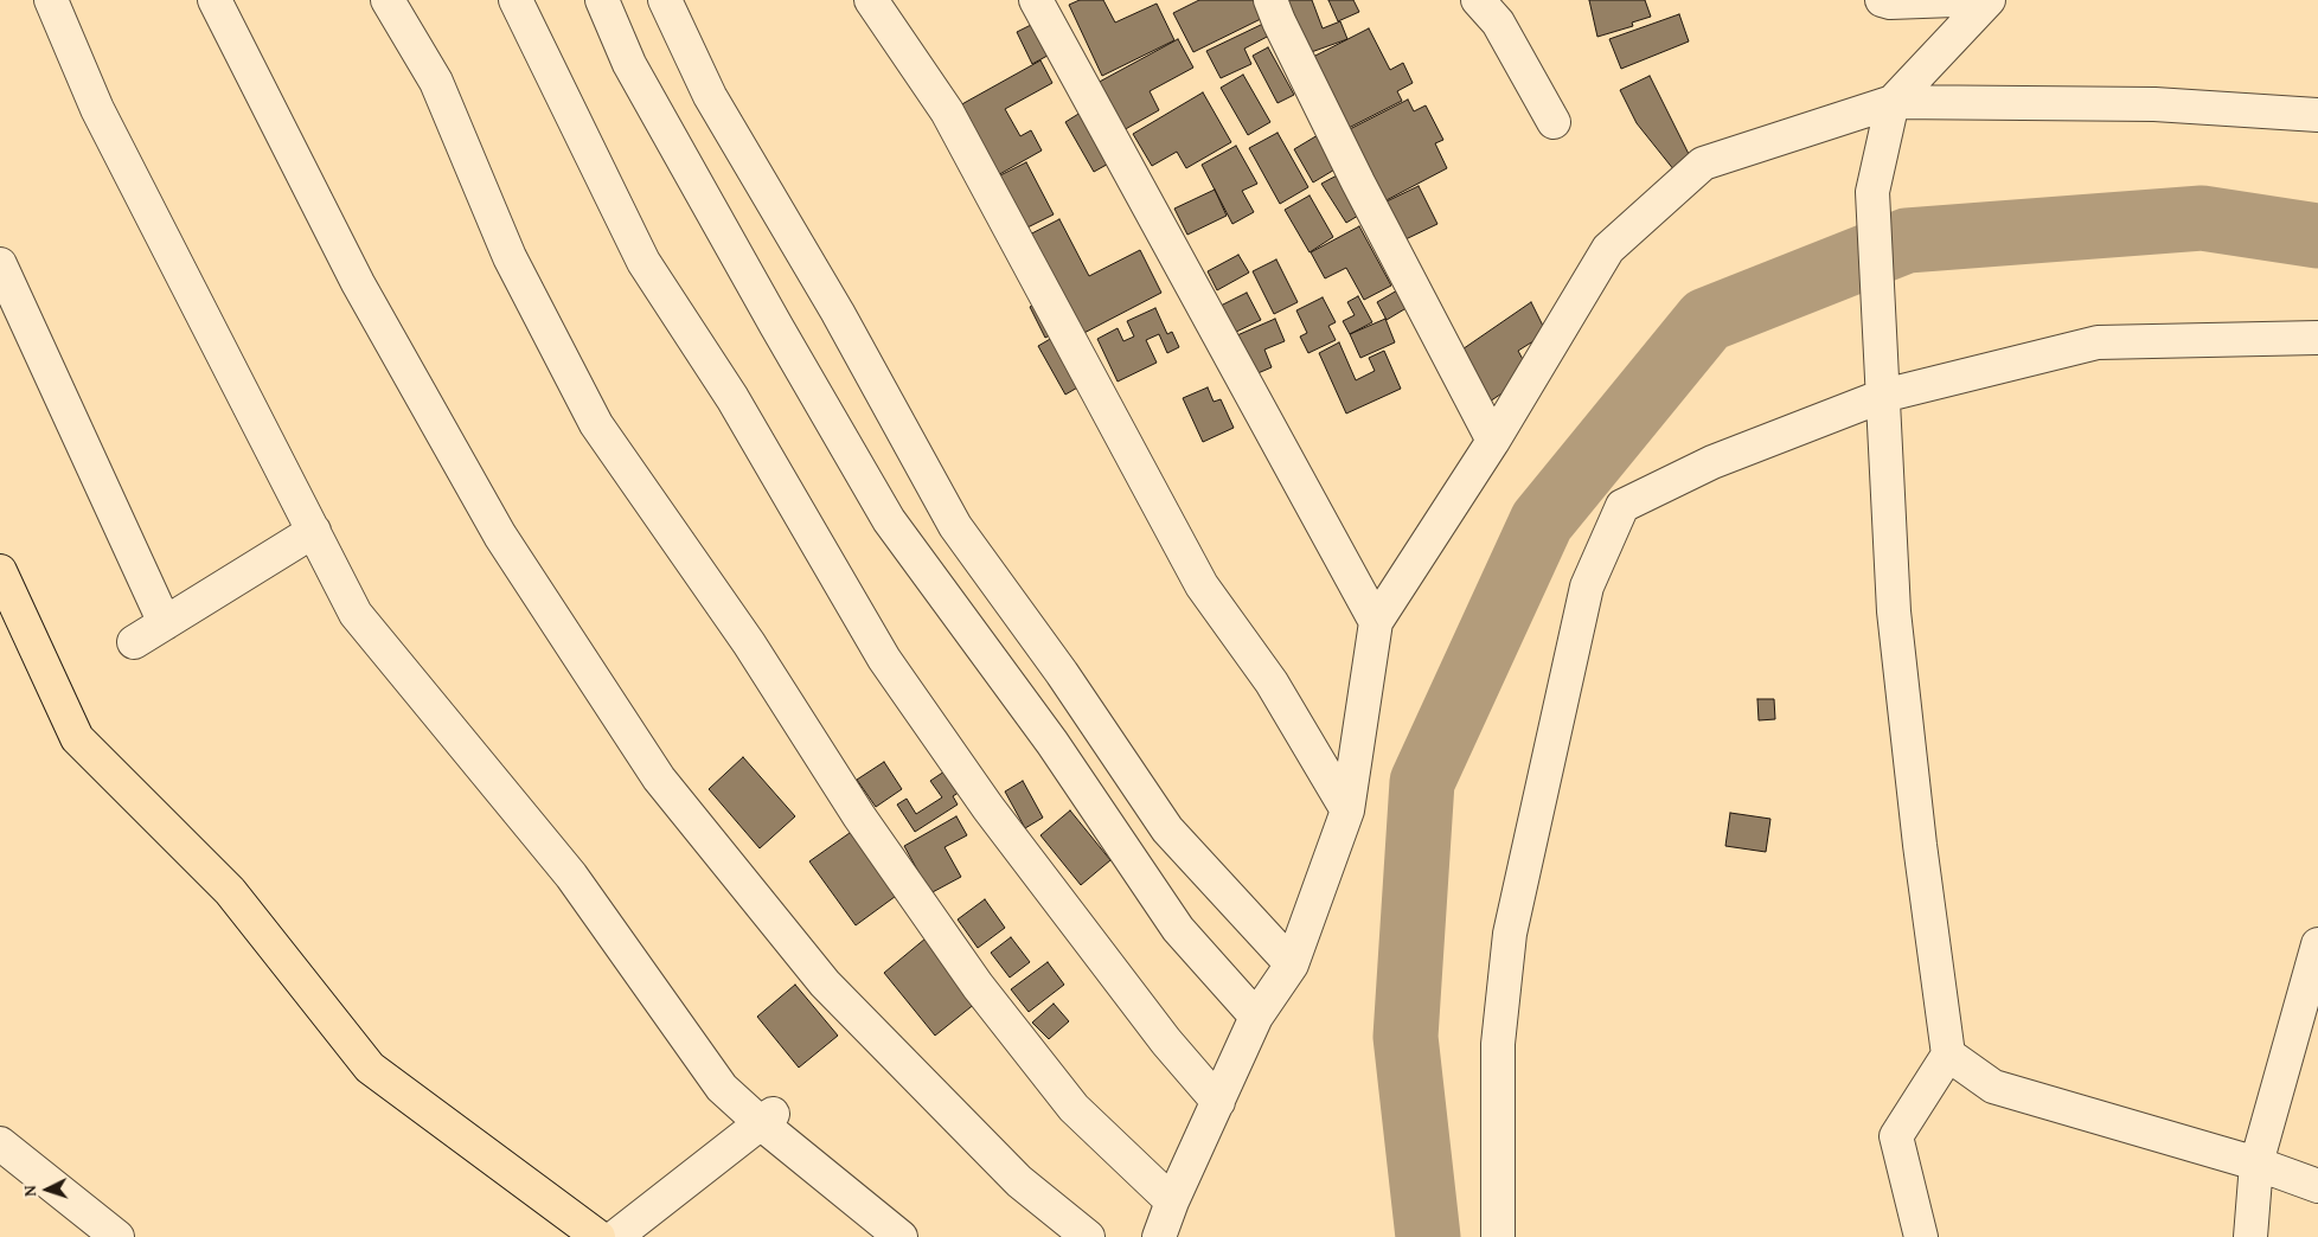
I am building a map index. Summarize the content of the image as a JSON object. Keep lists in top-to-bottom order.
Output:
{
  "north": "left"
}
